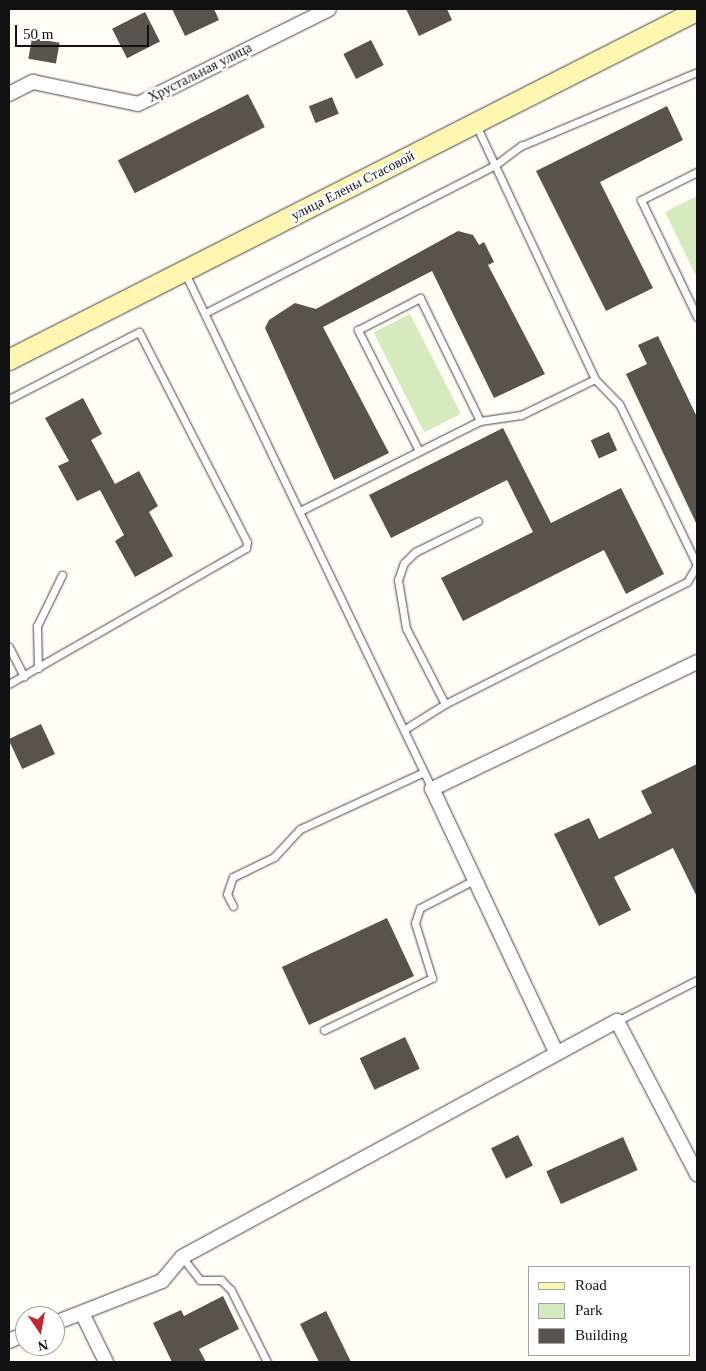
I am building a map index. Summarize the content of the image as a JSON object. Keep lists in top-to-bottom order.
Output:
{
  "streets": {
    "main road": ["улица Елены Стасовой"],
    "street": ["Хрустальная улица"]
  },
  "legend": ["Road", "Park", "Building"],
  "scale_bar": "50 m",
  "north": "bottom"
}
